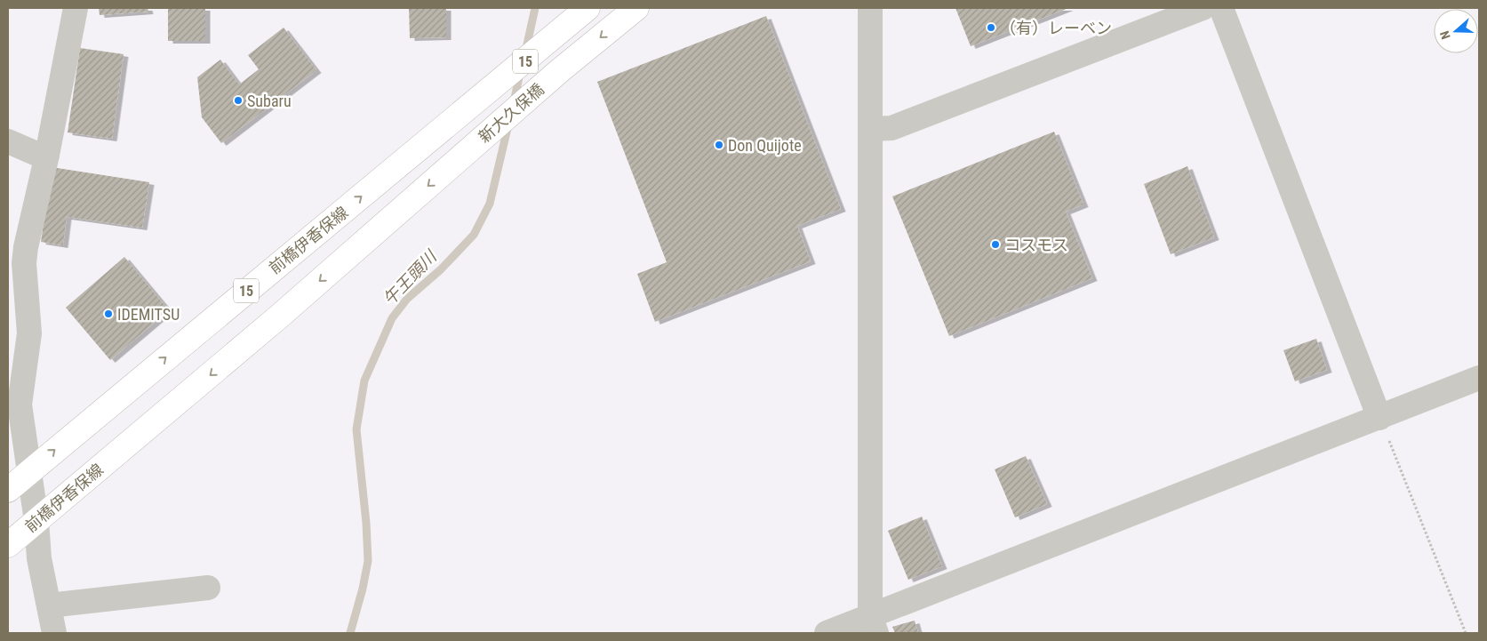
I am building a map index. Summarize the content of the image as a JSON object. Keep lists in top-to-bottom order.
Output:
{
  "streets": {
    "main road": ["15", "新大久保橋", "前橋伊香保線"]
  },
  "crossings": [
    ["新大久保橋", "前橋伊香保線"]
  ],
  "water": ["午王頭川"],
  "places": [
    "（有）レーベン",
    "Subaru",
    "Don Quijote",
    "コスモス",
    "IDEMITSU"
  ],
  "north": "left"
}
